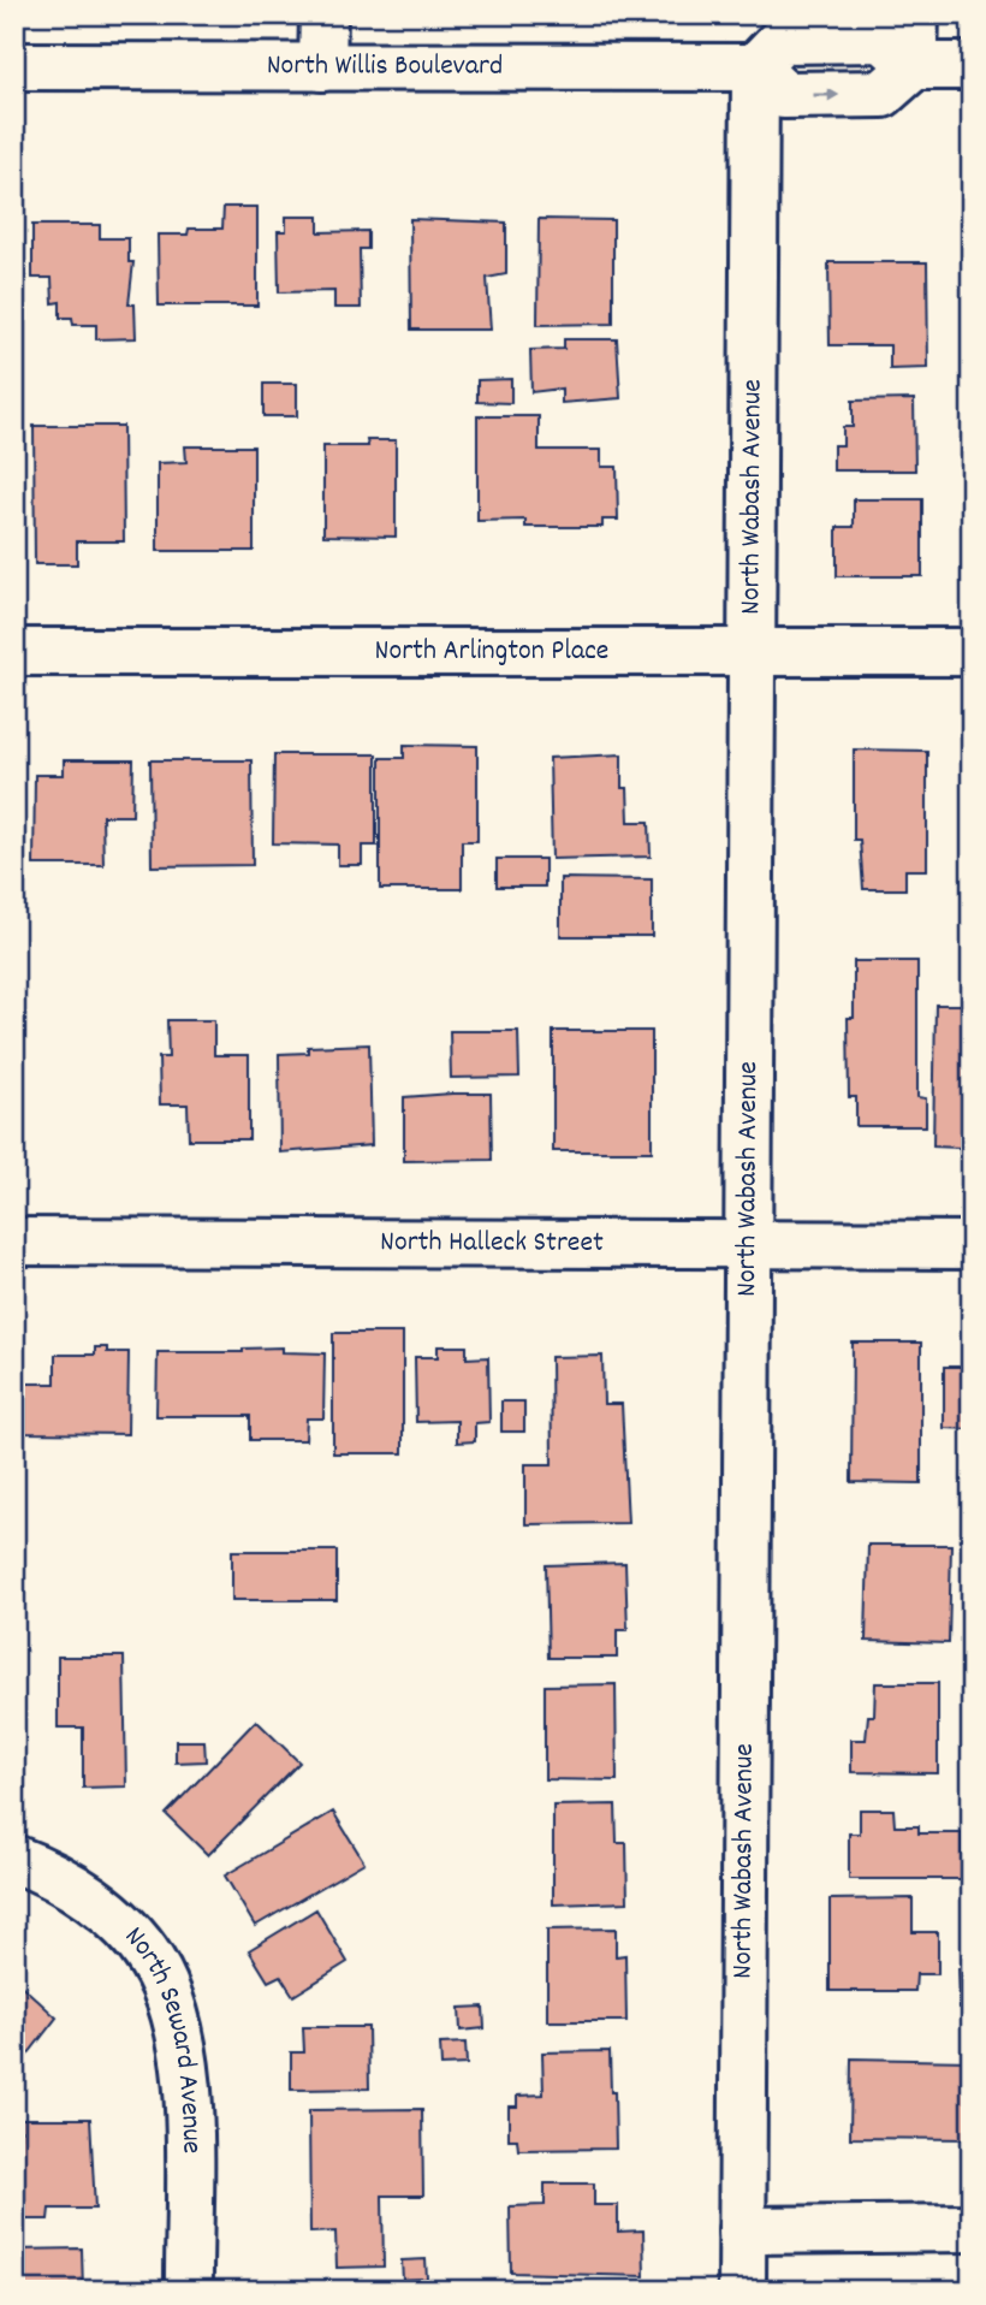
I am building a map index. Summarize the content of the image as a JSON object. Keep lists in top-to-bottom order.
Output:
{
  "streets": {
    "street": [
      "North Willis Boulevard",
      "North Wabash Avenue",
      "North Arlington Place",
      "North Halleck Street",
      "North Seward Avenue"
    ]
  },
  "crossings": [
    ["North Willis Boulevard", "North Wabash Avenue"],
    ["North Wabash Avenue", "North Arlington Place"],
    ["North Wabash Avenue", "North Halleck Street"]
  ]
}
